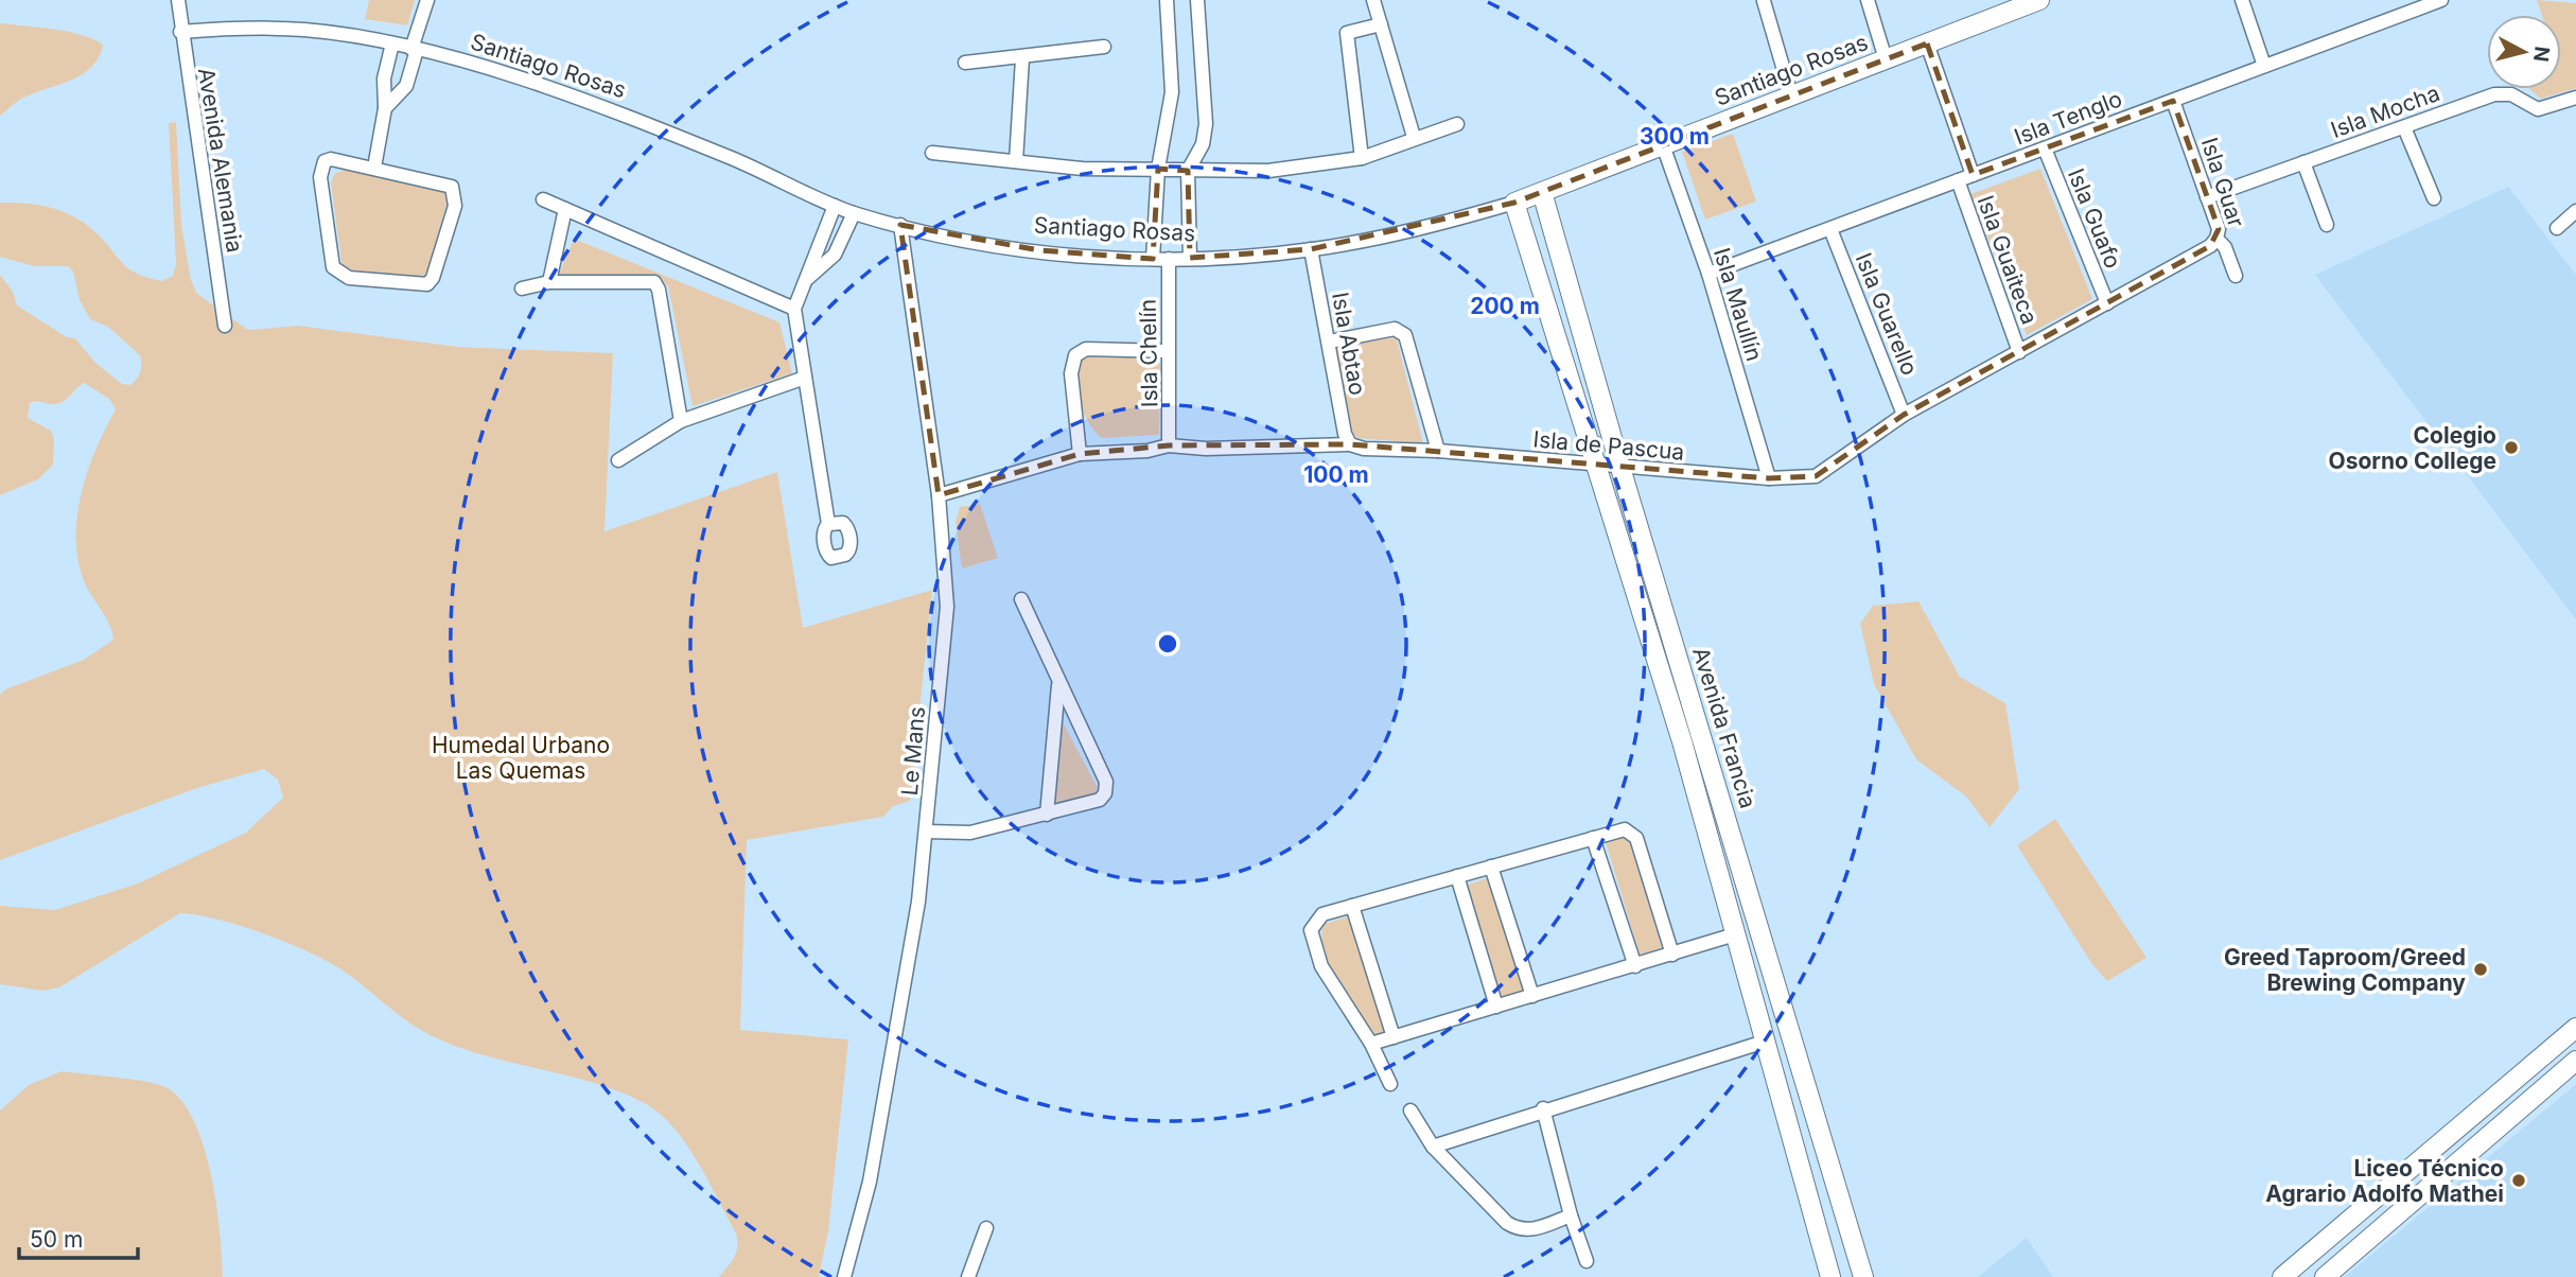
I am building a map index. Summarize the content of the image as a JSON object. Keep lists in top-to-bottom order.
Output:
{
  "streets": {
    "street": [
      "Santiago Rosas",
      "Isla Mocha",
      "Isla Tenglo",
      "Avenida Alemania",
      "Isla Guar",
      "Isla Guafo",
      "Isla Guaiteca",
      "Isla Maullín",
      "Isla Guarello",
      "Isla Abtao",
      "Isla Chelín",
      "Isla de Pascua",
      "Avenida Francia",
      "Le Mans"
    ]
  },
  "crossings": [
    ["Santiago Rosas", "Avenida Alemania"],
    ["Santiago Rosas", "Isla Guaiteca"],
    ["Santiago Rosas", "Isla Maullín"],
    ["Santiago Rosas", "Isla Abtao"],
    ["Santiago Rosas", "Isla Chelín"],
    ["Santiago Rosas", "Avenida Francia"],
    ["Santiago Rosas", "Le Mans"],
    ["Isla Mocha", "Isla Guar"],
    ["Isla Tenglo", "Isla Guar"],
    ["Isla Tenglo", "Isla Guafo"],
    ["Isla Tenglo", "Isla Guaiteca"],
    ["Isla Tenglo", "Isla Maullín"],
    ["Isla Tenglo", "Isla Guarello"],
    ["Isla Guar", "Isla de Pascua"],
    ["Isla Guafo", "Isla de Pascua"],
    ["Isla Guaiteca", "Isla de Pascua"],
    ["Isla Maullín", "Isla de Pascua"],
    ["Isla Guarello", "Isla de Pascua"],
    ["Isla Abtao", "Isla de Pascua"],
    ["Isla Chelín", "Isla de Pascua"],
    ["Isla de Pascua", "Avenida Francia"],
    ["Isla de Pascua", "Le Mans"]
  ],
  "parks": ["Humedal Urbano Las Quemas"],
  "places": ["Colegio Osorno College", "Greed Taproom/Greed Brewing Company", "Liceo Técnico Agrario Adolfo Mathei"],
  "scale_bar": "50 m",
  "north": "right",
  "rings": ["300 m", "200 m", "100 m"]
}
